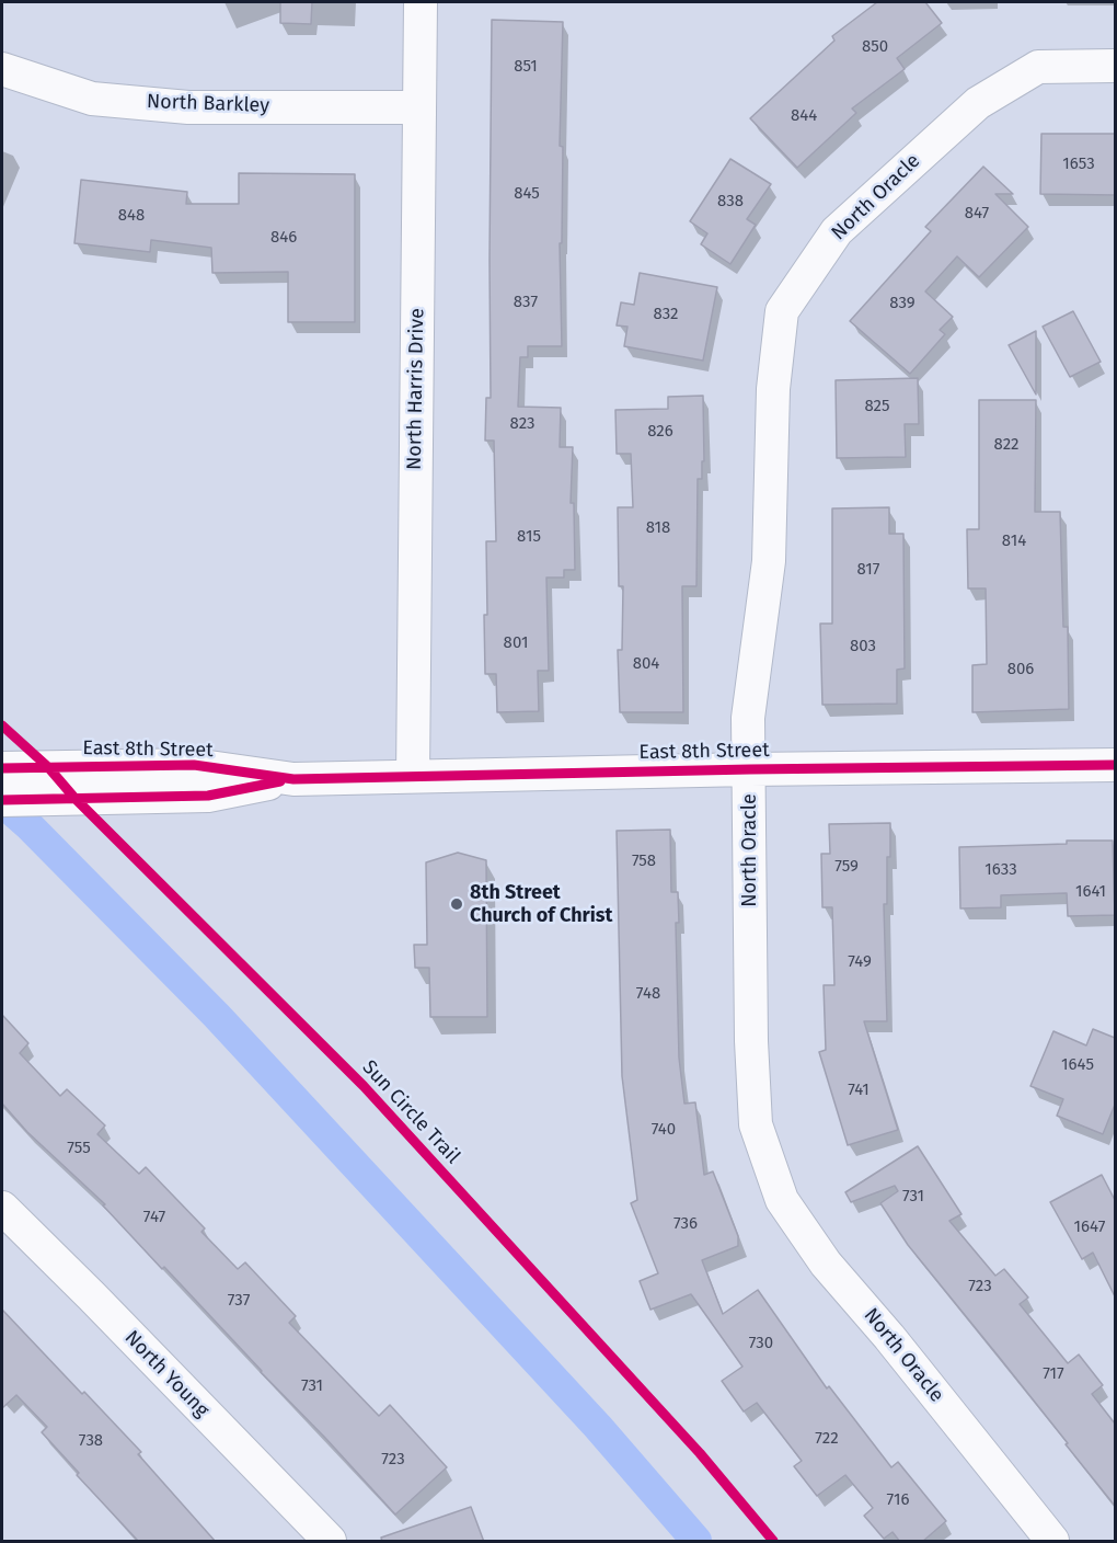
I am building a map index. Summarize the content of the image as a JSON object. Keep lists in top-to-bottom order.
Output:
{
  "streets": {
    "street": [
      "North Barkley",
      "North Oracle",
      "North Harris Drive",
      "East 8th Street",
      "North Young"
    ],
    "cycle path": ["Sun Circle Trail"]
  },
  "crossings": [
    ["North Barkley", "North Harris Drive"],
    ["North Oracle", "East 8th Street"],
    ["North Harris Drive", "East 8th Street"]
  ],
  "places": ["8th Street Church of Christ"],
  "house_numbers": [
    "850",
    "851",
    "844",
    "1653",
    "845",
    "838",
    "847",
    "848",
    "846",
    "837",
    "839",
    "832",
    "825",
    "823",
    "826",
    "822",
    "818",
    "815",
    "814",
    "817",
    "801",
    "803",
    "804",
    "806",
    "758",
    "759",
    "1633",
    "1641",
    "749",
    "748",
    "1645",
    "741",
    "740",
    "755",
    "731",
    "747",
    "736",
    "1647",
    "723",
    "737",
    "730",
    "717",
    "731",
    "722",
    "738",
    "723",
    "716"
  ]
}
